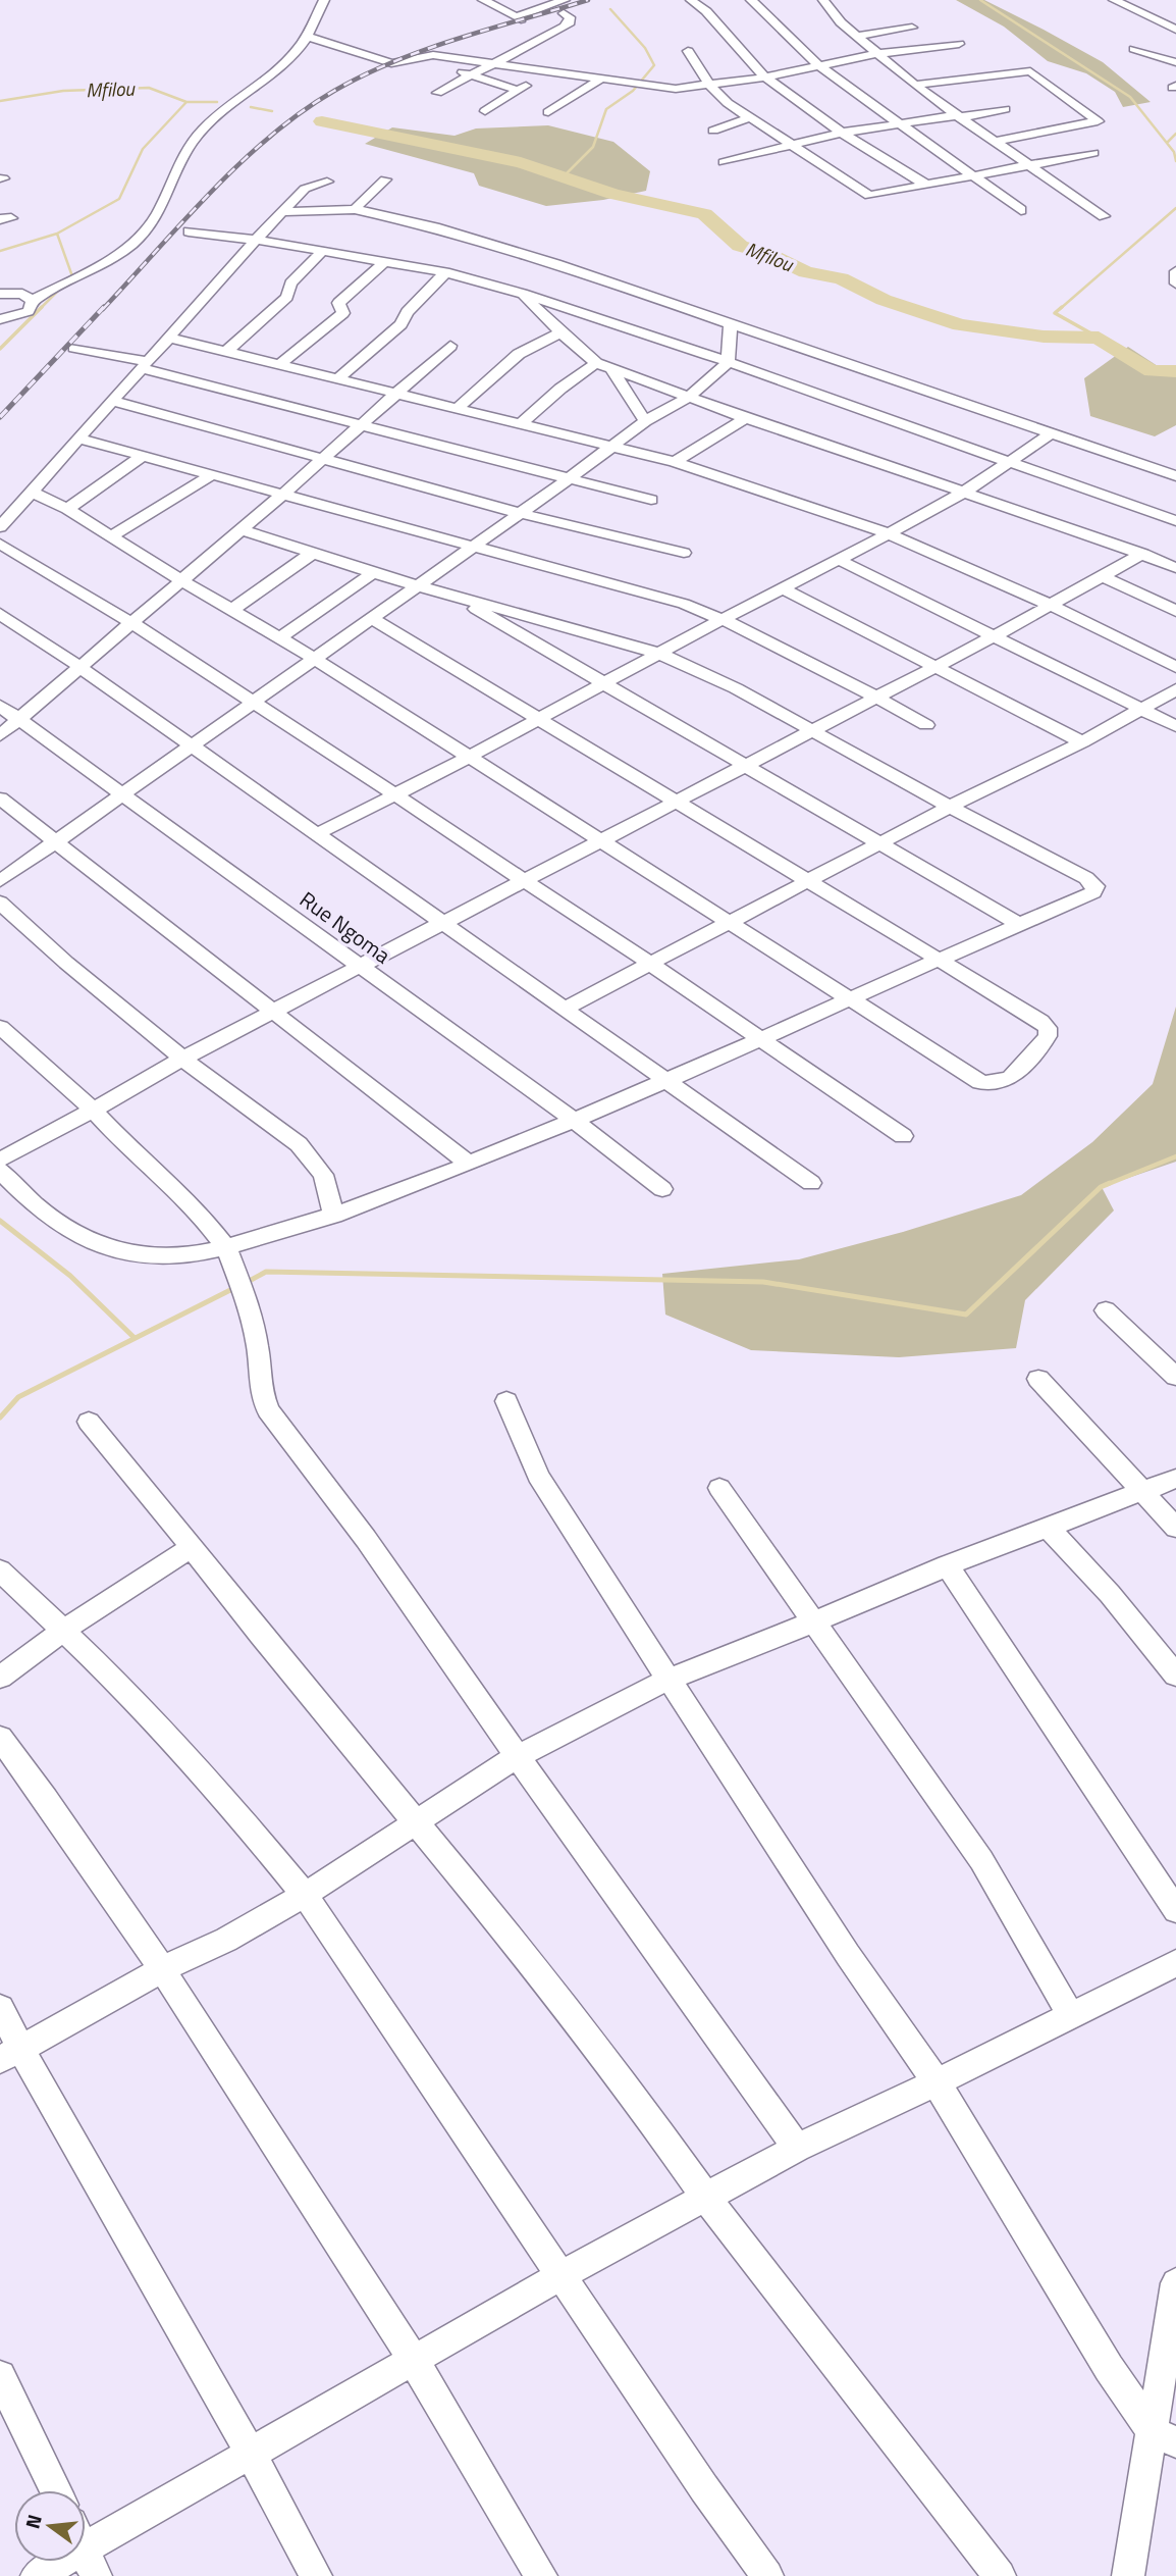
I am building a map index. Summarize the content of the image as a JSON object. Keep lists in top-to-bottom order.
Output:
{
  "streets": {
    "street": ["Rue Ngoma"]
  },
  "water": ["Mfilou"],
  "north": "left"
}
